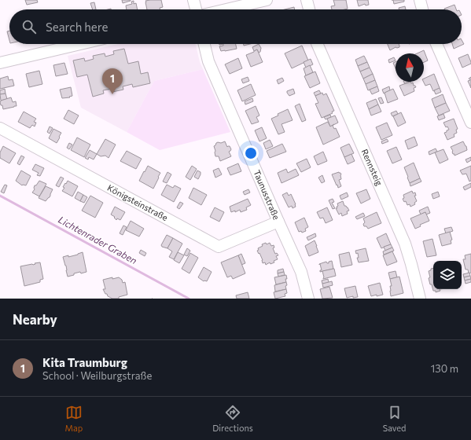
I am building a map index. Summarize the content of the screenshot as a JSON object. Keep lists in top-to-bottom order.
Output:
{
  "streets": {
    "street": ["Rennsteig", "Taunusstraße", "Königsteinstraße"]
  },
  "crossings": [
    ["Taunusstraße", "Königsteinstraße"]
  ],
  "water": ["Lichtenrader Graben"],
  "north": "top",
  "page": {
    "search": "Search here",
    "pins": "1",
    "heading": "Nearby",
    "list": [
      {
        "mark": "1",
        "name": "Kita Traumburg",
        "note": "School · Weilburgstraße",
        "value": "130 m"
      }
    ],
    "nav": ["Map", "Directions", "Saved"]
  }
}
